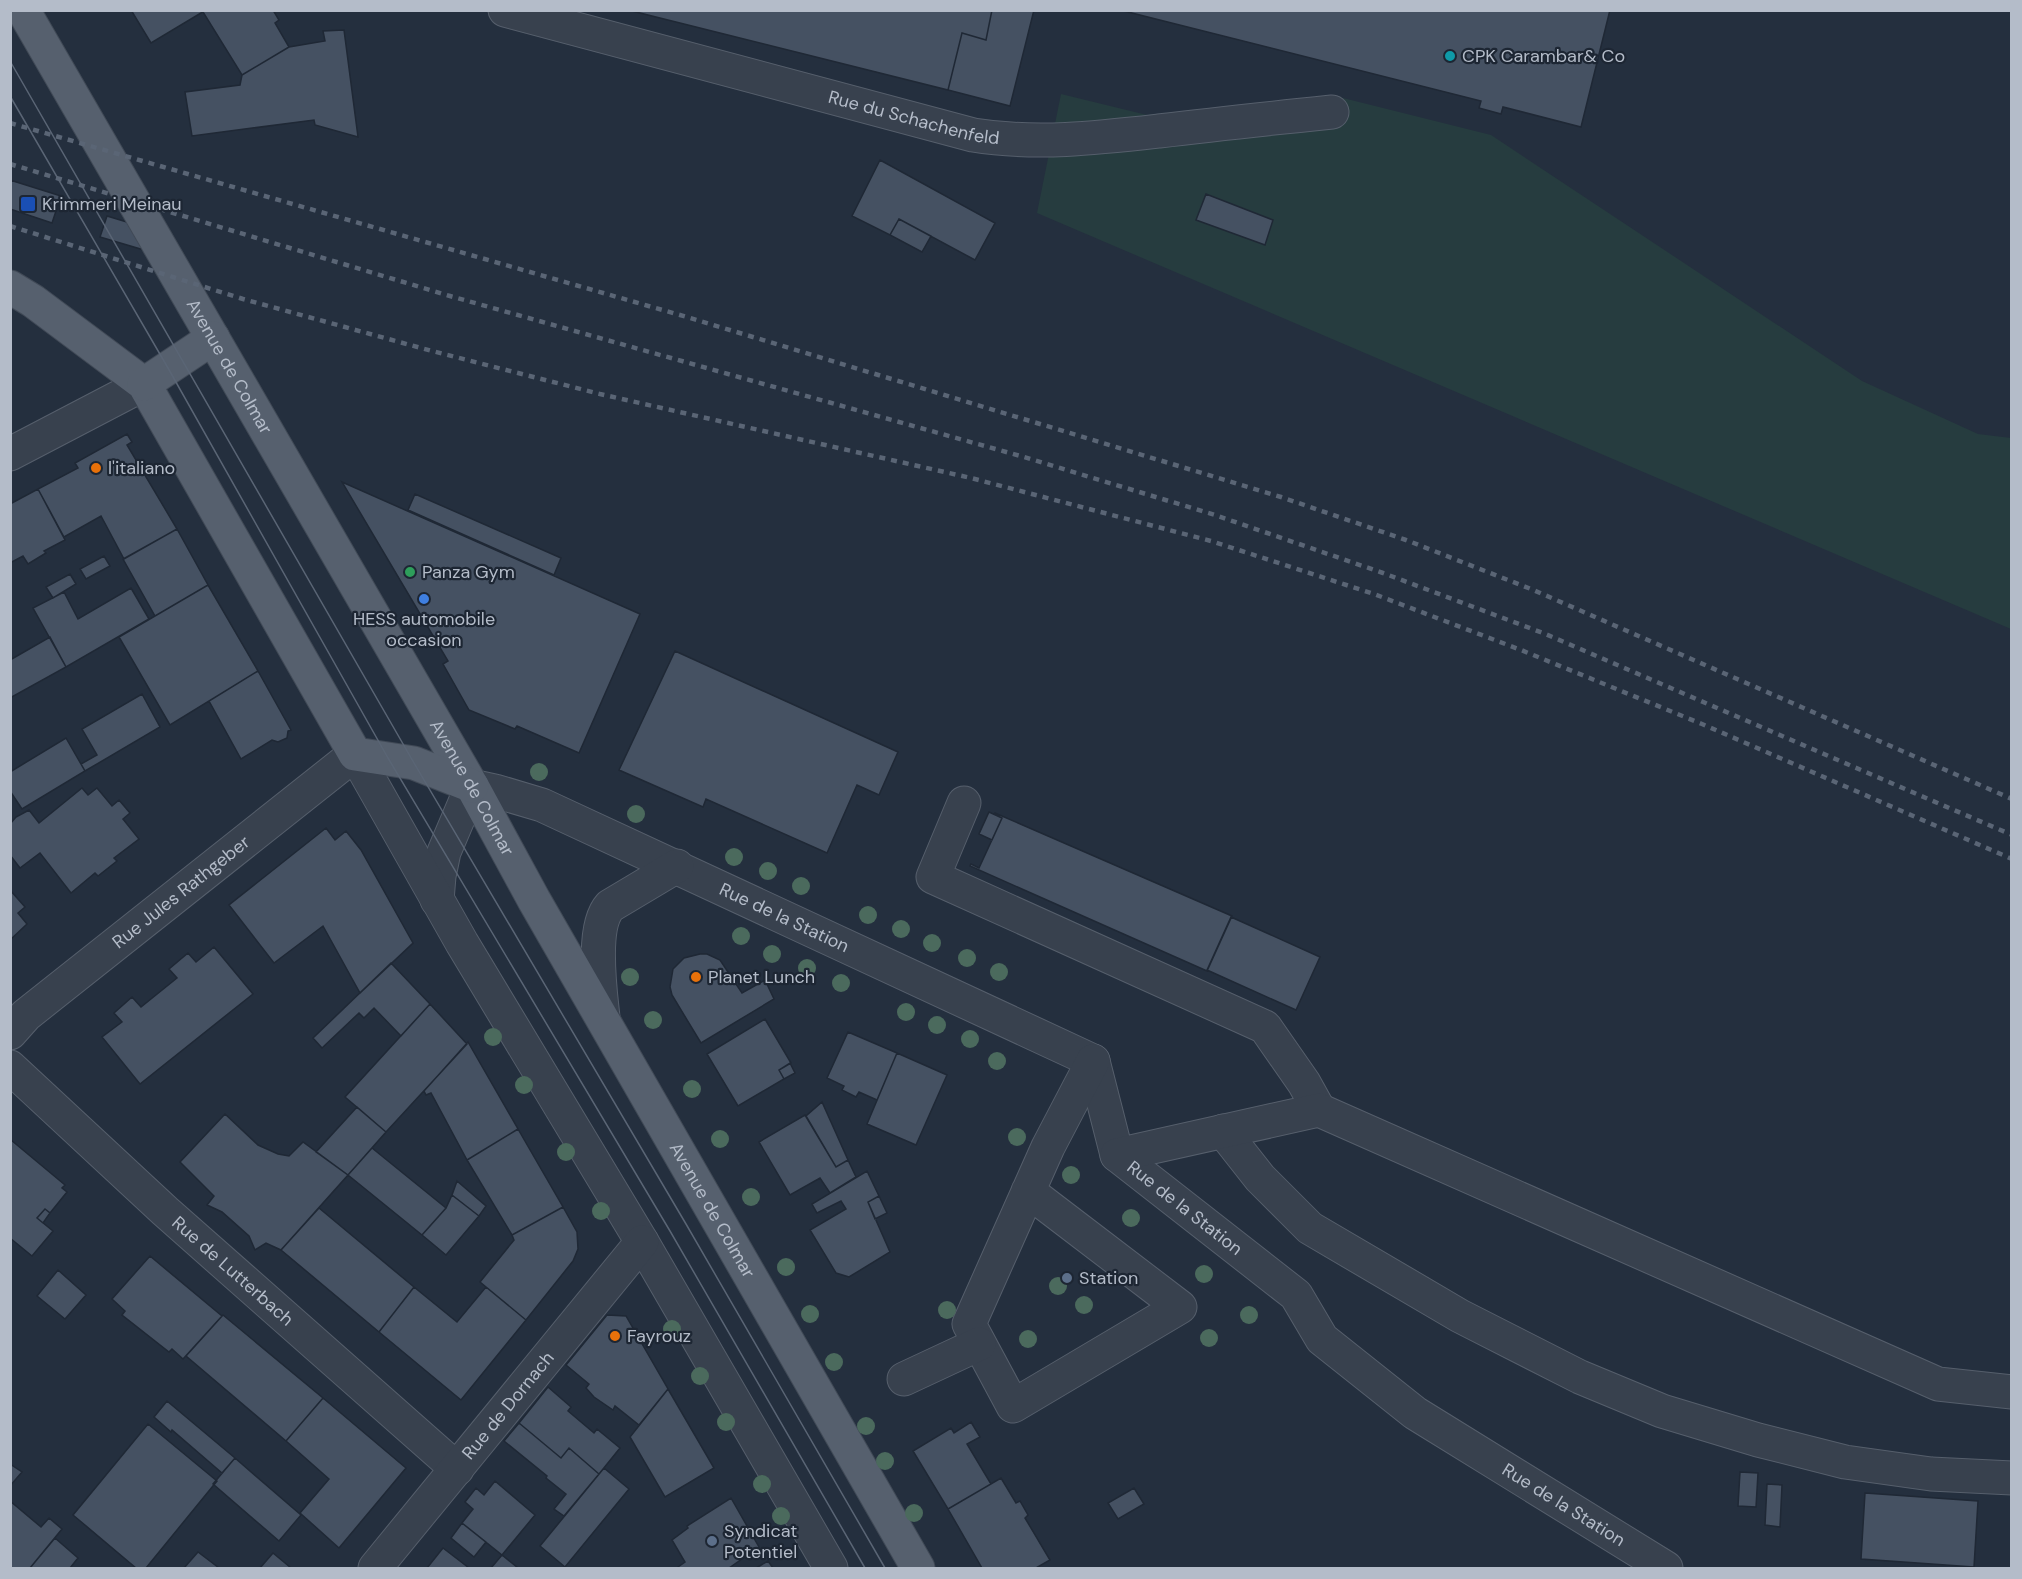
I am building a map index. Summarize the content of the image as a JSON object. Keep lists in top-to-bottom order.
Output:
{
  "streets": {
    "main road": ["Avenue de Colmar"],
    "street": [
      "Rue du Schachenfeld",
      "Rue Jules Rathgeber",
      "Rue de la Station",
      "Rue de Lutterbach",
      "Rue de Dornach"
    ]
  },
  "crossings": [
    ["Avenue de Colmar", "Rue de la Station"],
    ["Rue de Lutterbach", "Rue de Dornach"]
  ],
  "places": {
    "other": [
      "CPK Carambar& Co",
      "l'italiano",
      "Panza Gym",
      "HESS automobile occasion",
      "Planet Lunch",
      "Station",
      "Fayrouz",
      "Syndicat Potentiel"
    ],
    "transit": ["Krimmeri Meinau"]
  }
}
